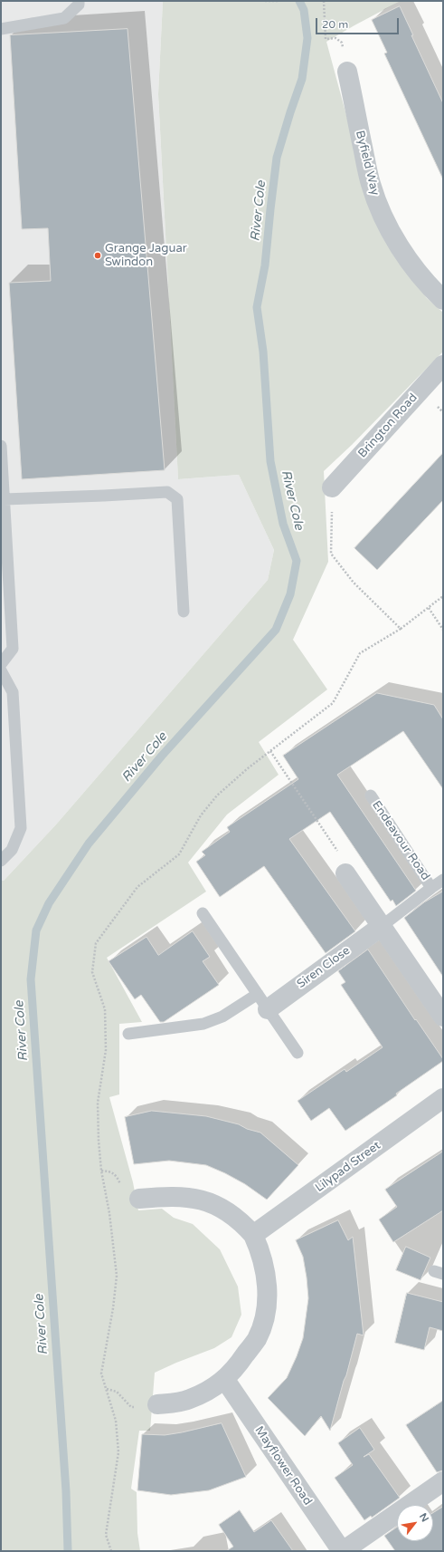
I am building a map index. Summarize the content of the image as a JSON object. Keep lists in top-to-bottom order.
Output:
{
  "streets": {
    "street": [
      "Byfield Way",
      "Brington Road",
      "Siren Close",
      "Lilypad Street",
      "Mayflower Road"
    ],
    "lane": ["Endeavour Road"]
  },
  "crossings": [
    ["Endeavour Road", "Siren Close"]
  ],
  "water": ["River Cole"],
  "places": ["Grange Jaguar Swindon"],
  "scale_bar": "20 m",
  "north": "top right"
}
